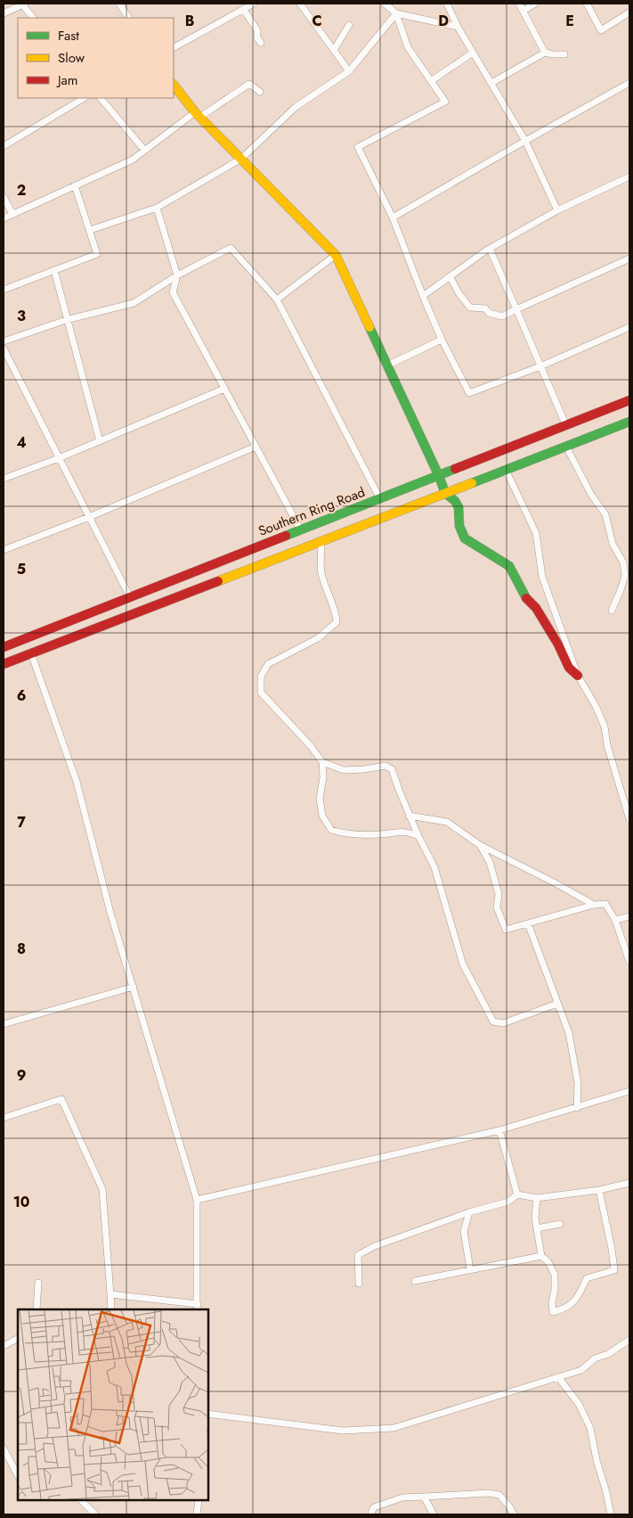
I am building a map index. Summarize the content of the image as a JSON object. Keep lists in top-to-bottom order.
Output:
{
  "streets": {
    "main road": ["Southern Ring Road"]
  },
  "legend": ["Fast", "Slow", "Jam"],
  "grid": {
    "columns": [
      "B",
      "C",
      "D",
      "E"
    ],
    "rows": [
      "2",
      "3",
      "4",
      "5",
      "6",
      "7",
      "8",
      "9",
      "10"
    ]
  }
}
